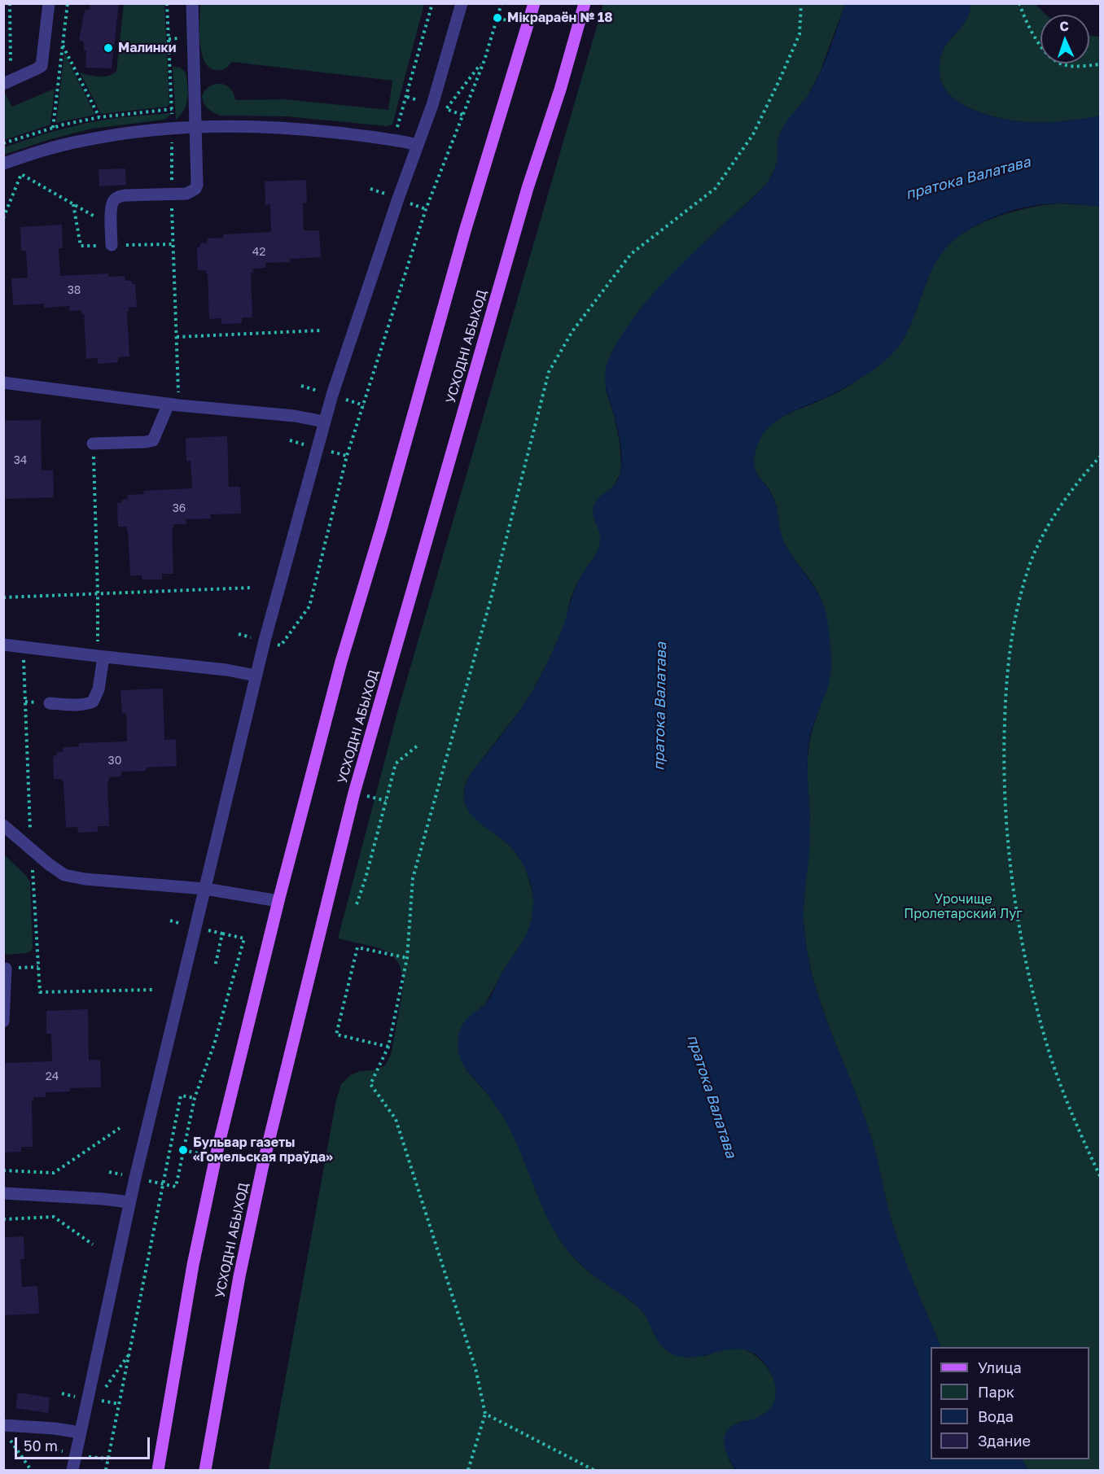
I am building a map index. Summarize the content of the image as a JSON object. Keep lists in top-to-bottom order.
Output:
{
  "streets": {
    "main road": ["УСХОДНІ АБЫХОД"]
  },
  "water": ["пратока Валатава"],
  "parks": ["Урочище Пролетарский Луг"],
  "places": ["Мікрараён № 18", "Малинки", "Бульвар газеты «Гомельская праўда»"],
  "house_numbers": [
    "42",
    "38",
    "34",
    "36",
    "30",
    "24"
  ],
  "legend": [
    "Улица",
    "Парк",
    "Вода",
    "Здание"
  ],
  "scale_bar": "50 m",
  "north": "top"
}
